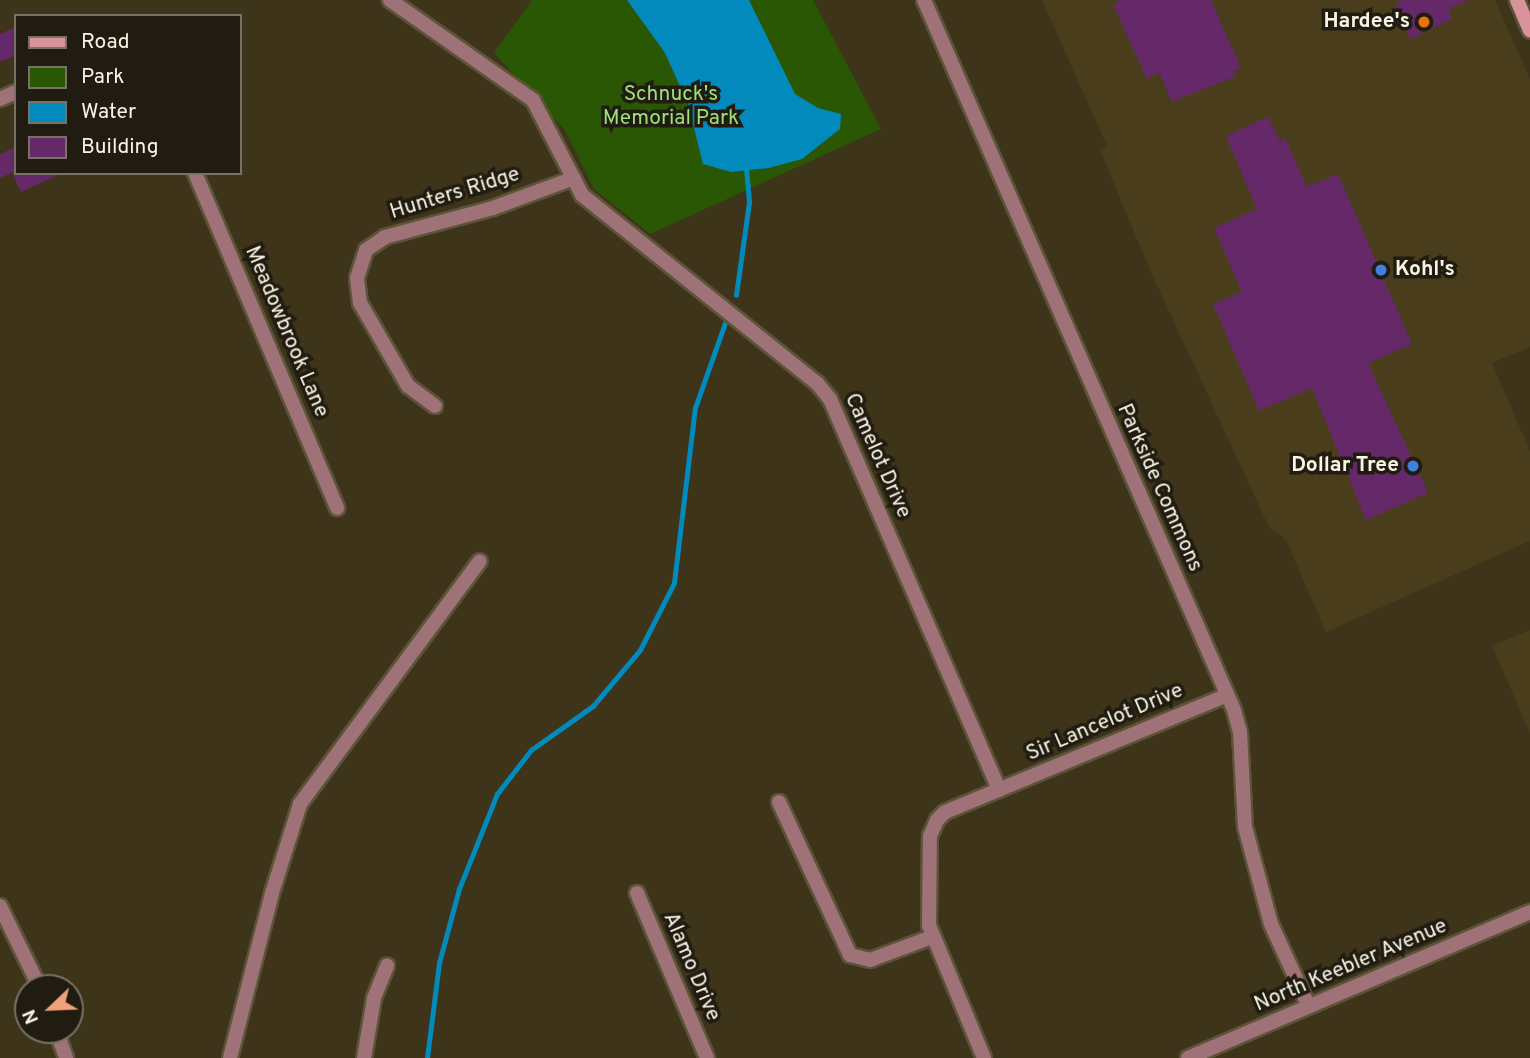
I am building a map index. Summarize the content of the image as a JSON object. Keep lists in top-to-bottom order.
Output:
{
  "streets": {
    "street": [
      "Hunters Ridge",
      "Meadowbrook Lane",
      "Camelot Drive",
      "Parkside Commons",
      "Sir Lancelot Drive",
      "North Keebler Avenue",
      "Alamo Drive"
    ]
  },
  "crossings": [
    ["Hunters Ridge", "Camelot Drive"],
    ["Camelot Drive", "Sir Lancelot Drive"],
    ["Parkside Commons", "Sir Lancelot Drive"],
    ["Parkside Commons", "North Keebler Avenue"]
  ],
  "parks": ["Schnuck's Memorial Park"],
  "places": ["Hardee's", "Kohl's", "Dollar Tree"],
  "legend": [
    "Road",
    "Park",
    "Water",
    "Building"
  ],
  "north": "bottom left"
}
